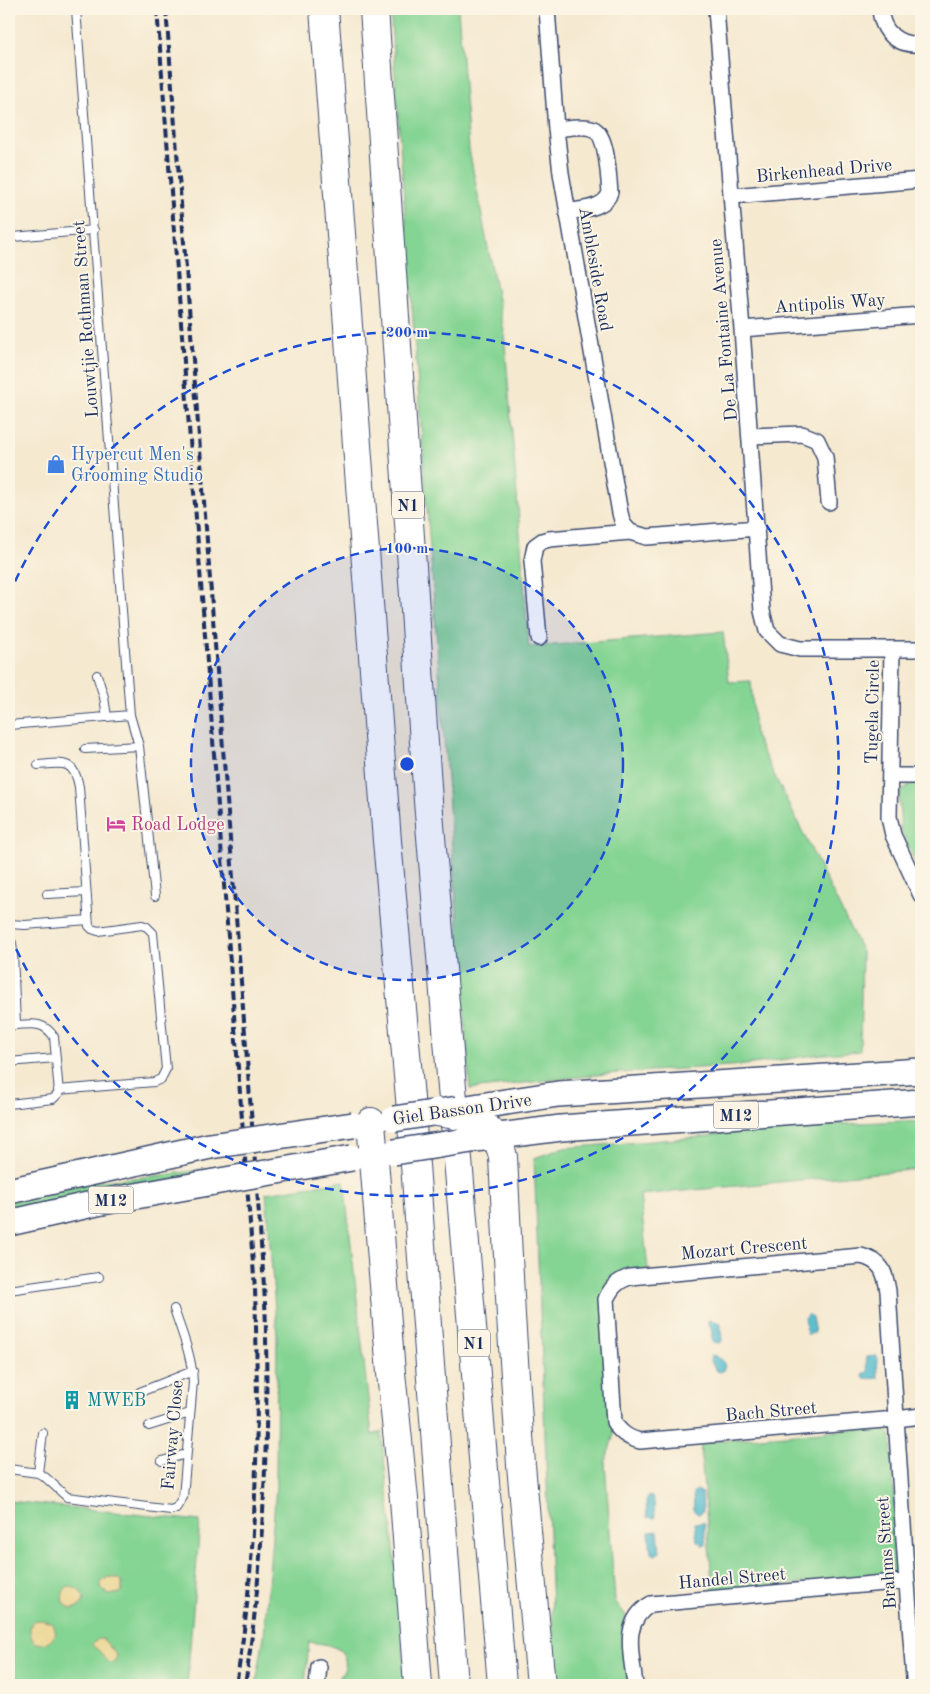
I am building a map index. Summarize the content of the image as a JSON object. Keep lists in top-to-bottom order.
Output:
{
  "streets": {
    "highway": ["N1"],
    "main road": ["Giel Basson Drive", "M12"],
    "street": [
      "Birkenhead Drive",
      "Ambleside Road",
      "Antipolis Way",
      "De La Fontaine Avenue",
      "Tugela Circle",
      "Mozart Crescent",
      "Bach Street",
      "Brahms Street",
      "Handel Street"
    ],
    "lane": ["Louwtjie Rothman Street", "Fairway Close"]
  },
  "crossings": [
    ["Birkenhead Drive", "De La Fontaine Avenue"],
    ["Antipolis Way", "De La Fontaine Avenue"],
    ["De La Fontaine Avenue", "Tugela Circle"],
    ["Mozart Crescent", "Bach Street"],
    ["Mozart Crescent", "Brahms Street"],
    ["Bach Street", "Brahms Street"],
    ["Brahms Street", "Handel Street"]
  ],
  "places": {
    "shop": ["Hypercut Men's Grooming Studio"],
    "hotel": ["Road Lodge"],
    "building": ["MWEB"]
  },
  "rings": ["200 m", "100 m"]
}
